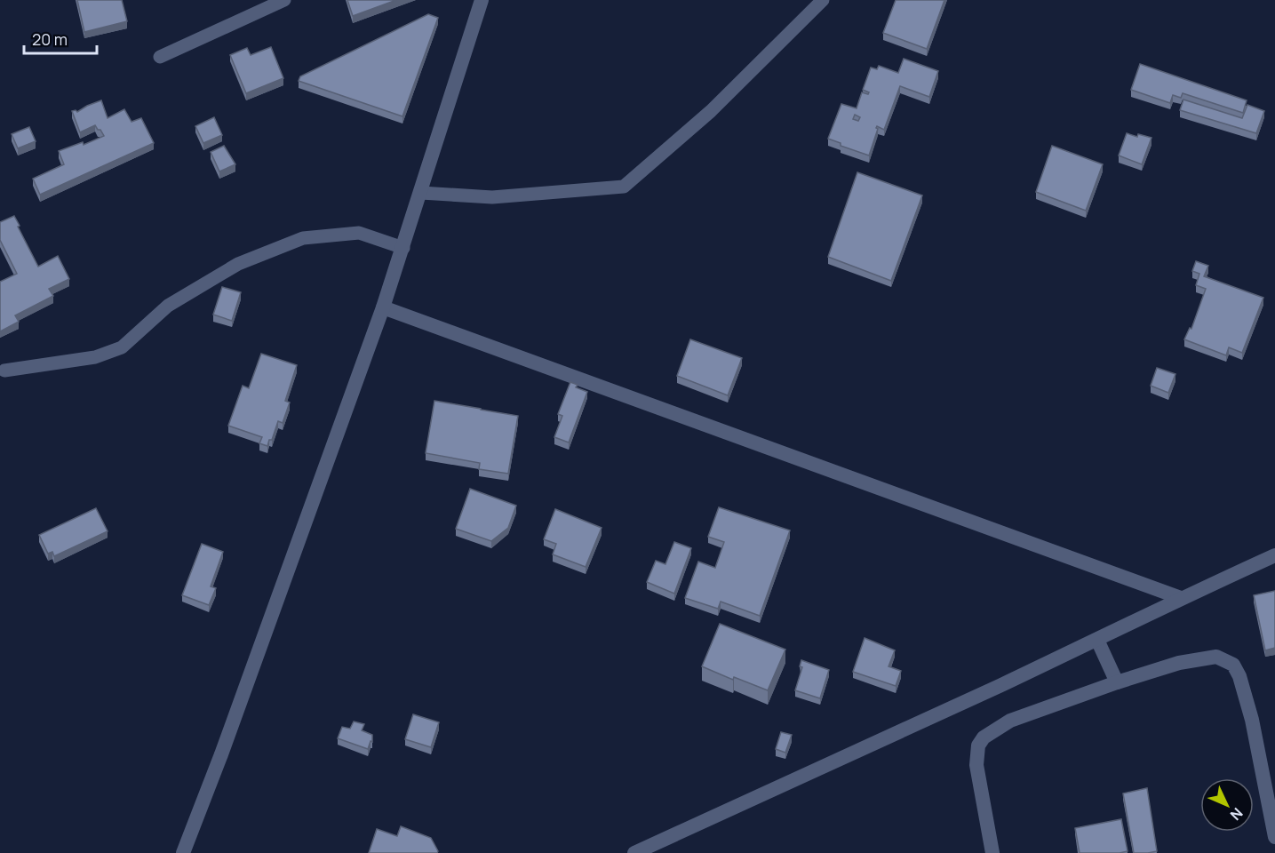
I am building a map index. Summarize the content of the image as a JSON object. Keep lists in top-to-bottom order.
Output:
{
  "scale_bar": "20 m",
  "north": "bottom right"
}
